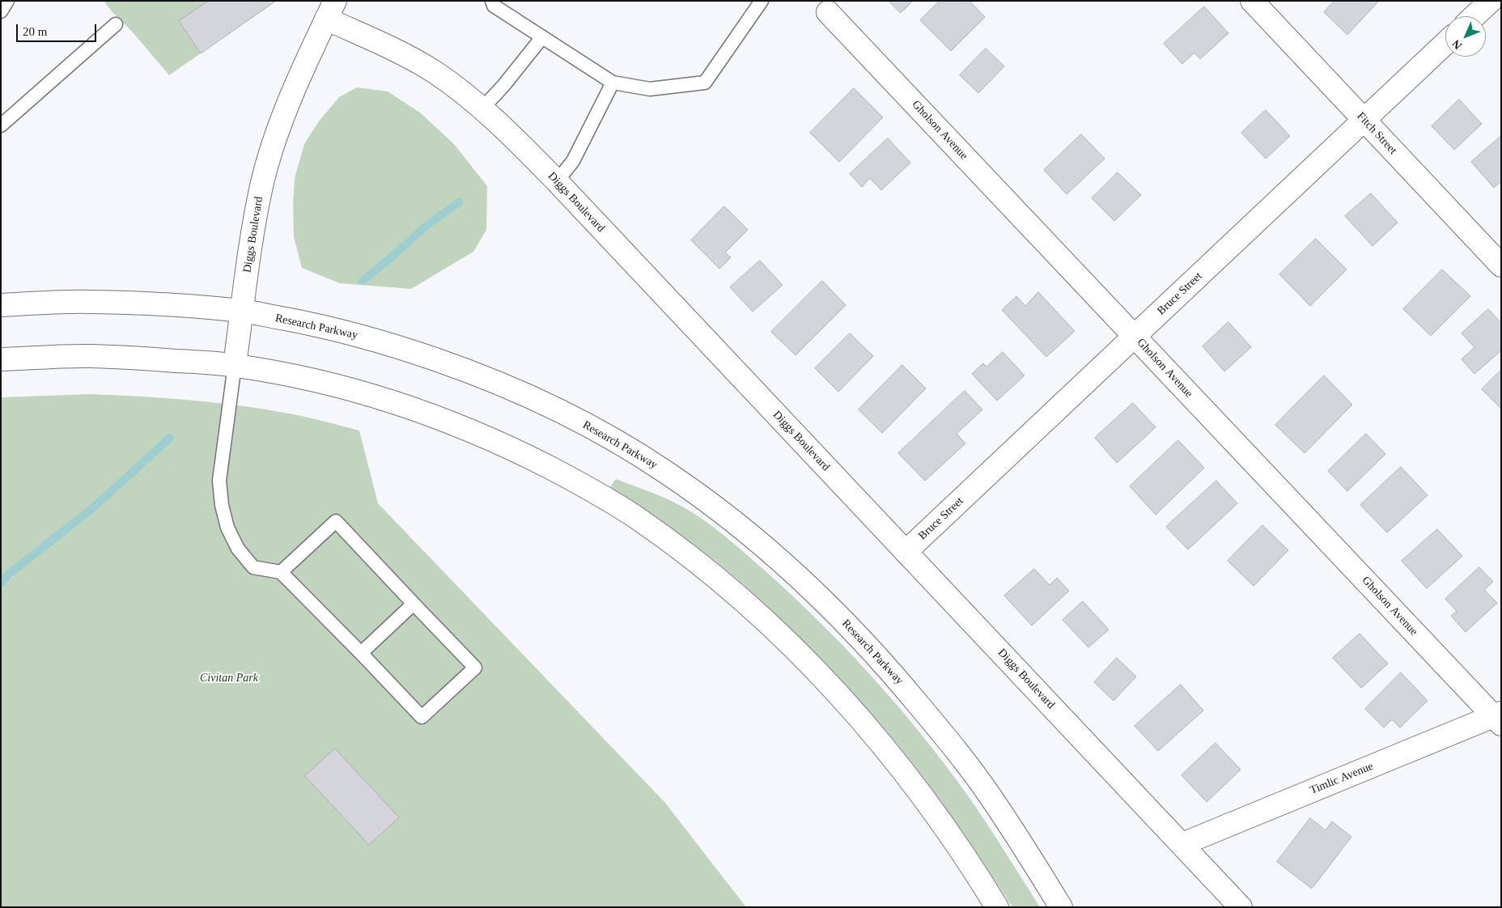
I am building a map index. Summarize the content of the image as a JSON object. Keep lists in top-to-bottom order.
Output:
{
  "streets": {
    "street": [
      "Gholson Avenue",
      "Fitch Street",
      "Diggs Boulevard",
      "Bruce Street",
      "Research Parkway",
      "Timlic Avenue"
    ]
  },
  "crossings": [
    ["Gholson Avenue", "Bruce Street"],
    ["Gholson Avenue", "Timlic Avenue"],
    ["Fitch Street", "Bruce Street"],
    ["Diggs Boulevard", "Bruce Street"],
    ["Diggs Boulevard", "Research Parkway"],
    ["Diggs Boulevard", "Timlic Avenue"]
  ],
  "parks": ["Civitan Park"],
  "scale_bar": "20 m",
  "north": "bottom left"
}
